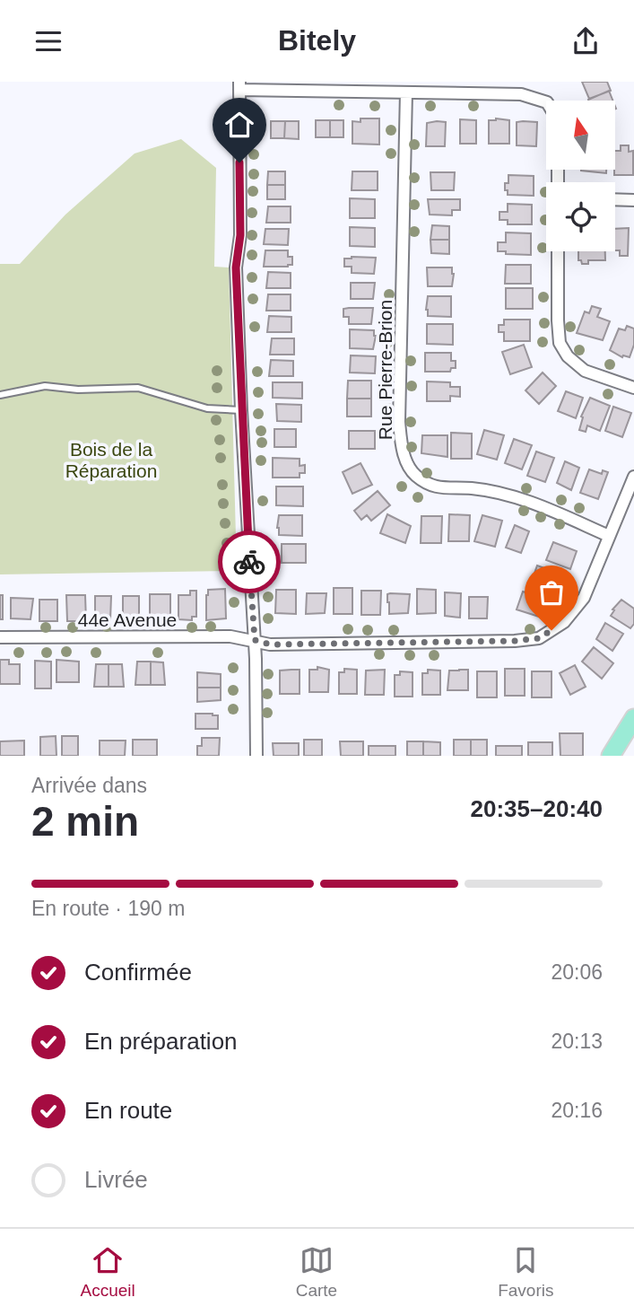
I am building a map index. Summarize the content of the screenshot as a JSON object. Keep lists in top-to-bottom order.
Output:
{
  "streets": {
    "street": ["Rue Pierre-Brion", "44e Avenue"]
  },
  "crossings": [
    ["Rue Pierre-Brion", "44e Avenue"]
  ],
  "parks": ["Bois de la Réparation"],
  "north": "top",
  "page": {
    "header": "Bitely",
    "heading": ["2 min", "Arrivée dans", "20:35–20:40"],
    "bar": "En route · 190 m",
    "list": [
      ["Confirmée", "20:06"],
      ["En préparation", "20:13"],
      ["En route", "20:16"],
      "Livrée"
    ],
    "tabs": ["Accueil", "Carte", "Favoris"]
  }
}
